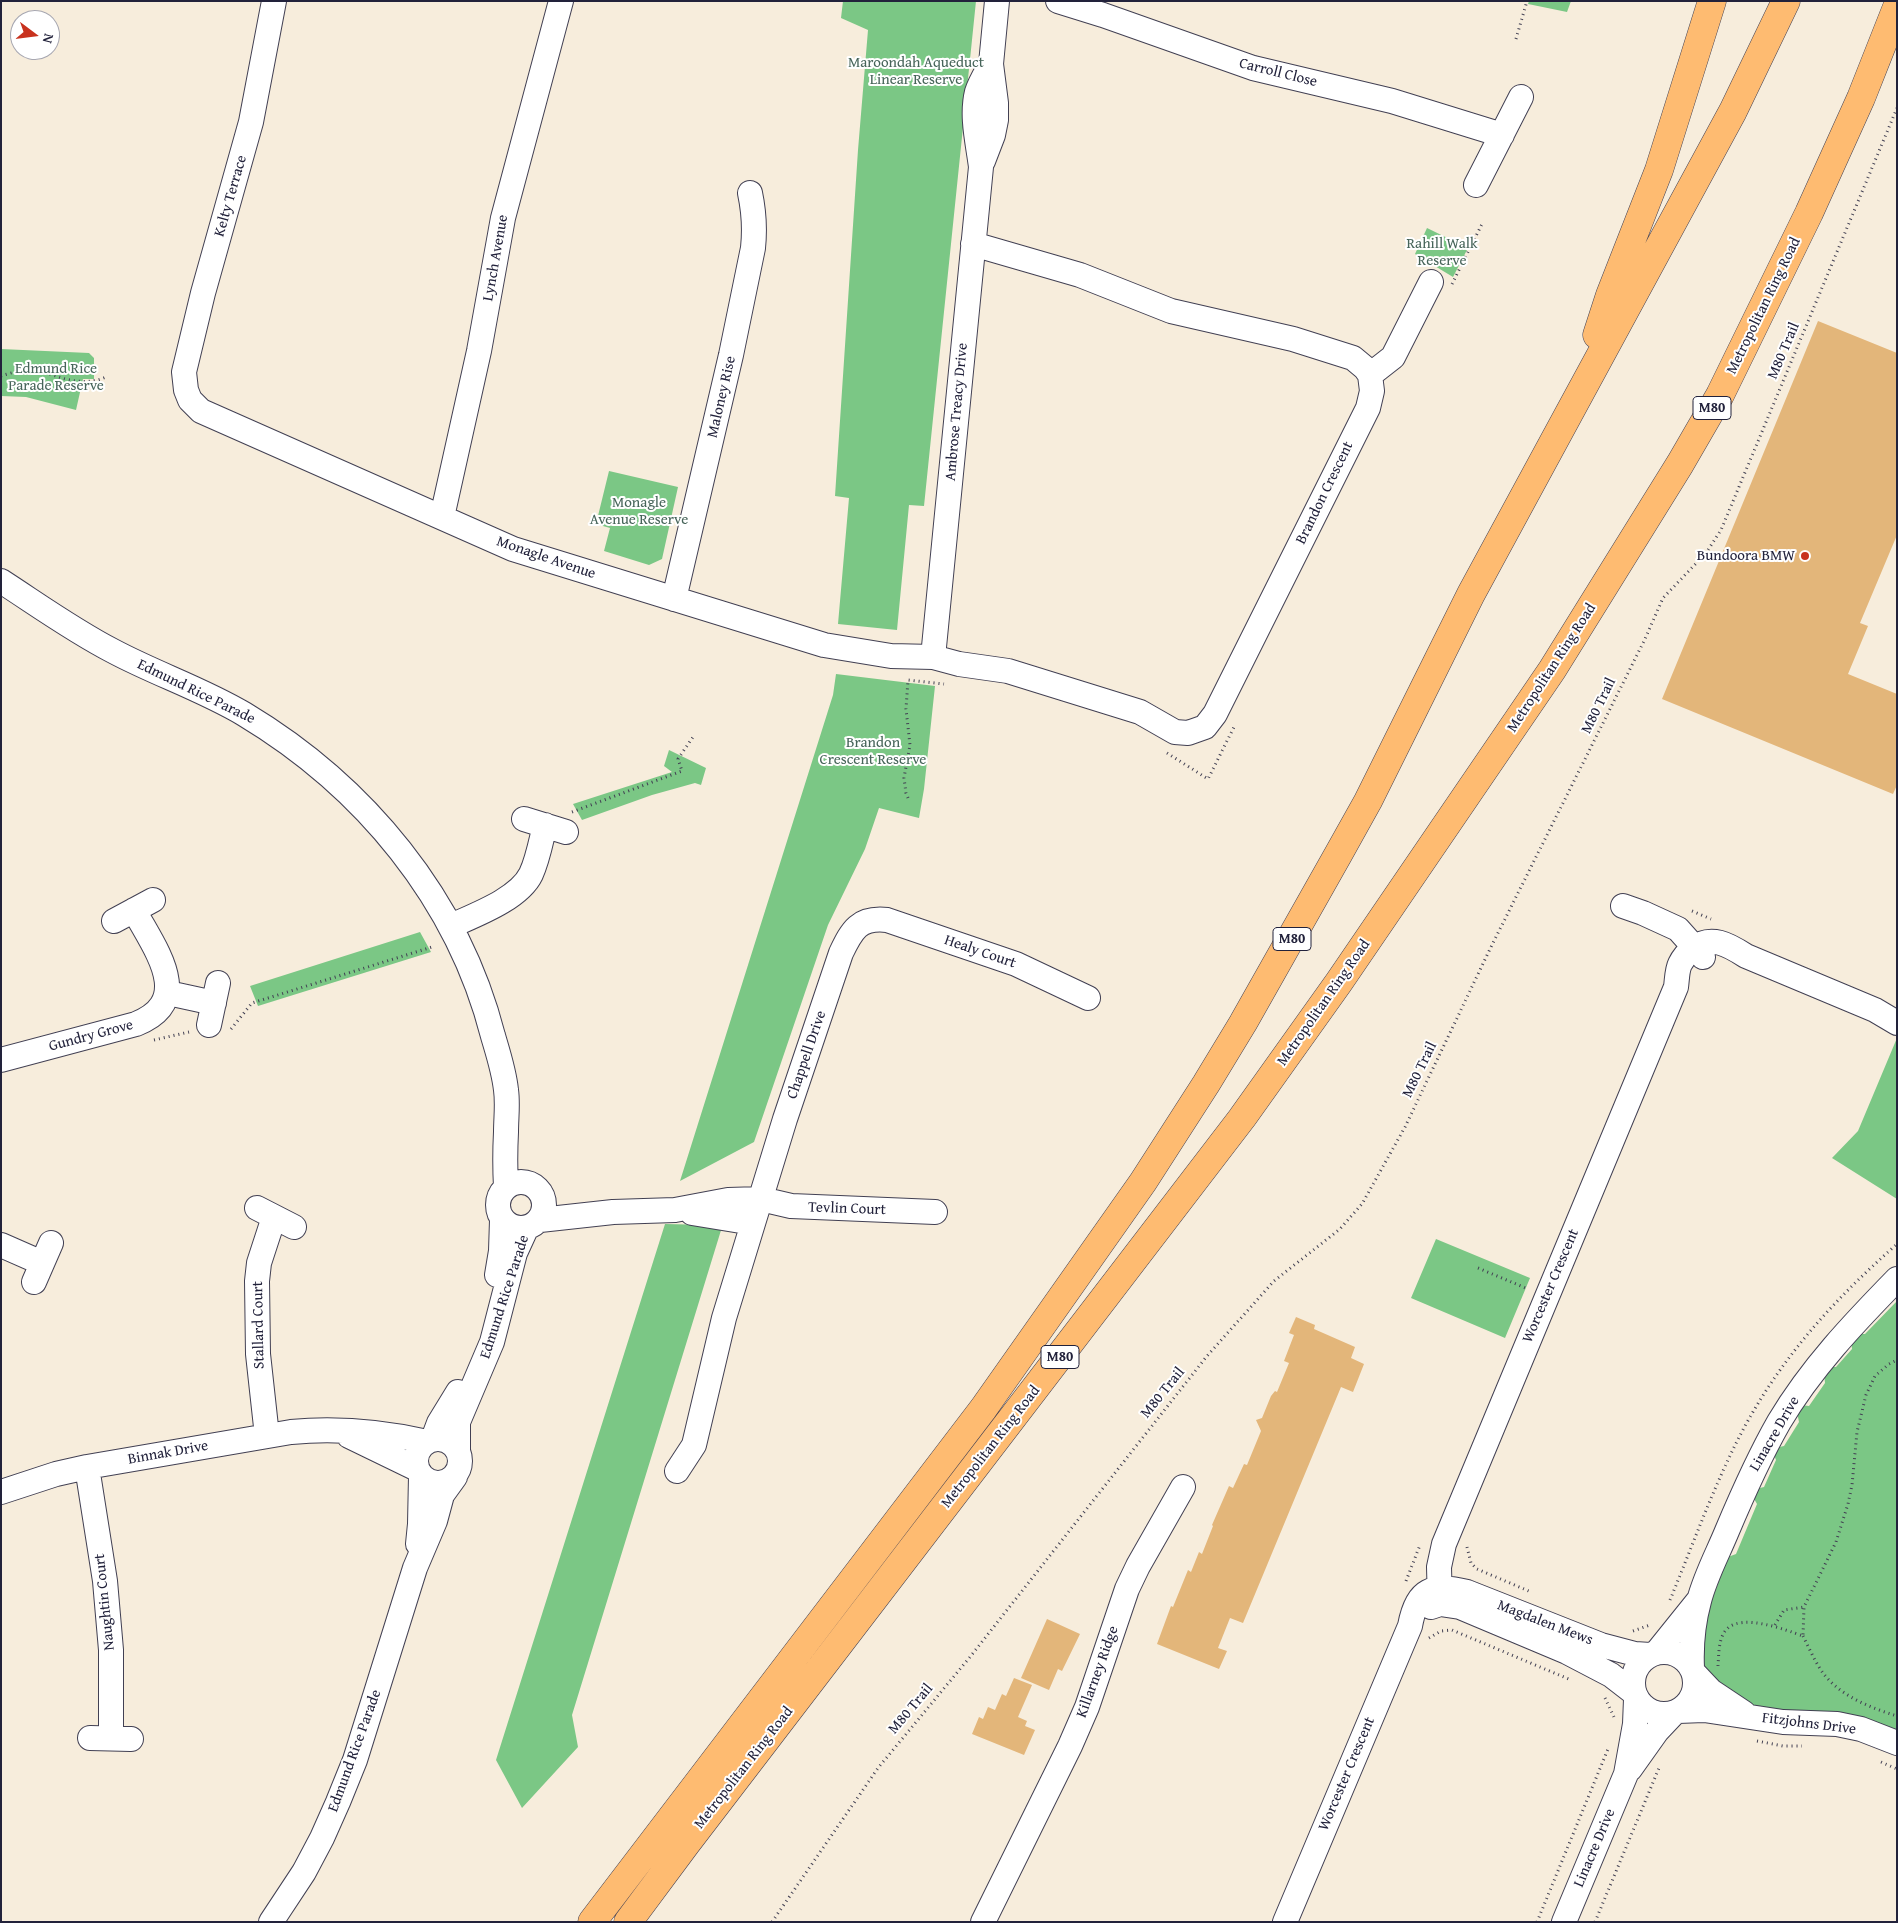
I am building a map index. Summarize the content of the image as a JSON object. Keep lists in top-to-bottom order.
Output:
{
  "streets": {
    "highway": ["Metropolitan Ring Road", "M80"],
    "street": [
      "Carroll Close",
      "Kelty Terrace",
      "Lynch Avenue",
      "Maloney Rise",
      "Ambrose Treacy Drive",
      "Brandon Crescent",
      "Monagle Avenue",
      "Edmund Rice Parade",
      "Healy Court",
      "Gundry Grove",
      "Chappell Drive",
      "Tevlin Court",
      "Worcester Crescent",
      "Stallard Court",
      "Linacre Drive",
      "Binnak Drive",
      "Naughtin Court",
      "Magdalen Mews",
      "Killarney Ridge",
      "Fitzjohns Drive"
    ],
    "path": ["M80 Trail"]
  },
  "crossings": [
    ["Kelty Terrace", "Monagle Avenue"],
    ["Lynch Avenue", "Monagle Avenue"],
    ["Maloney Rise", "Monagle Avenue"],
    ["Ambrose Treacy Drive", "Brandon Crescent"],
    ["Ambrose Treacy Drive", "Monagle Avenue"],
    ["Brandon Crescent", "Monagle Avenue"],
    ["Edmund Rice Parade", "Binnak Drive"],
    ["Healy Court", "Chappell Drive"],
    ["Chappell Drive", "Tevlin Court"],
    ["Worcester Crescent", "Magdalen Mews"],
    ["Stallard Court", "Binnak Drive"],
    ["Linacre Drive", "Magdalen Mews"],
    ["Linacre Drive", "Fitzjohns Drive"],
    ["Binnak Drive", "Naughtin Court"],
    ["Magdalen Mews", "Fitzjohns Drive"]
  ],
  "parks": [
    "Maroondah Aqueduct Linear Reserve",
    "Rahill Walk Reserve",
    "Edmund Rice Parade Reserve",
    "Monagle Avenue Reserve",
    "Brandon Crescent Reserve"
  ],
  "places": ["Bundoora BMW"],
  "north": "right"
}
